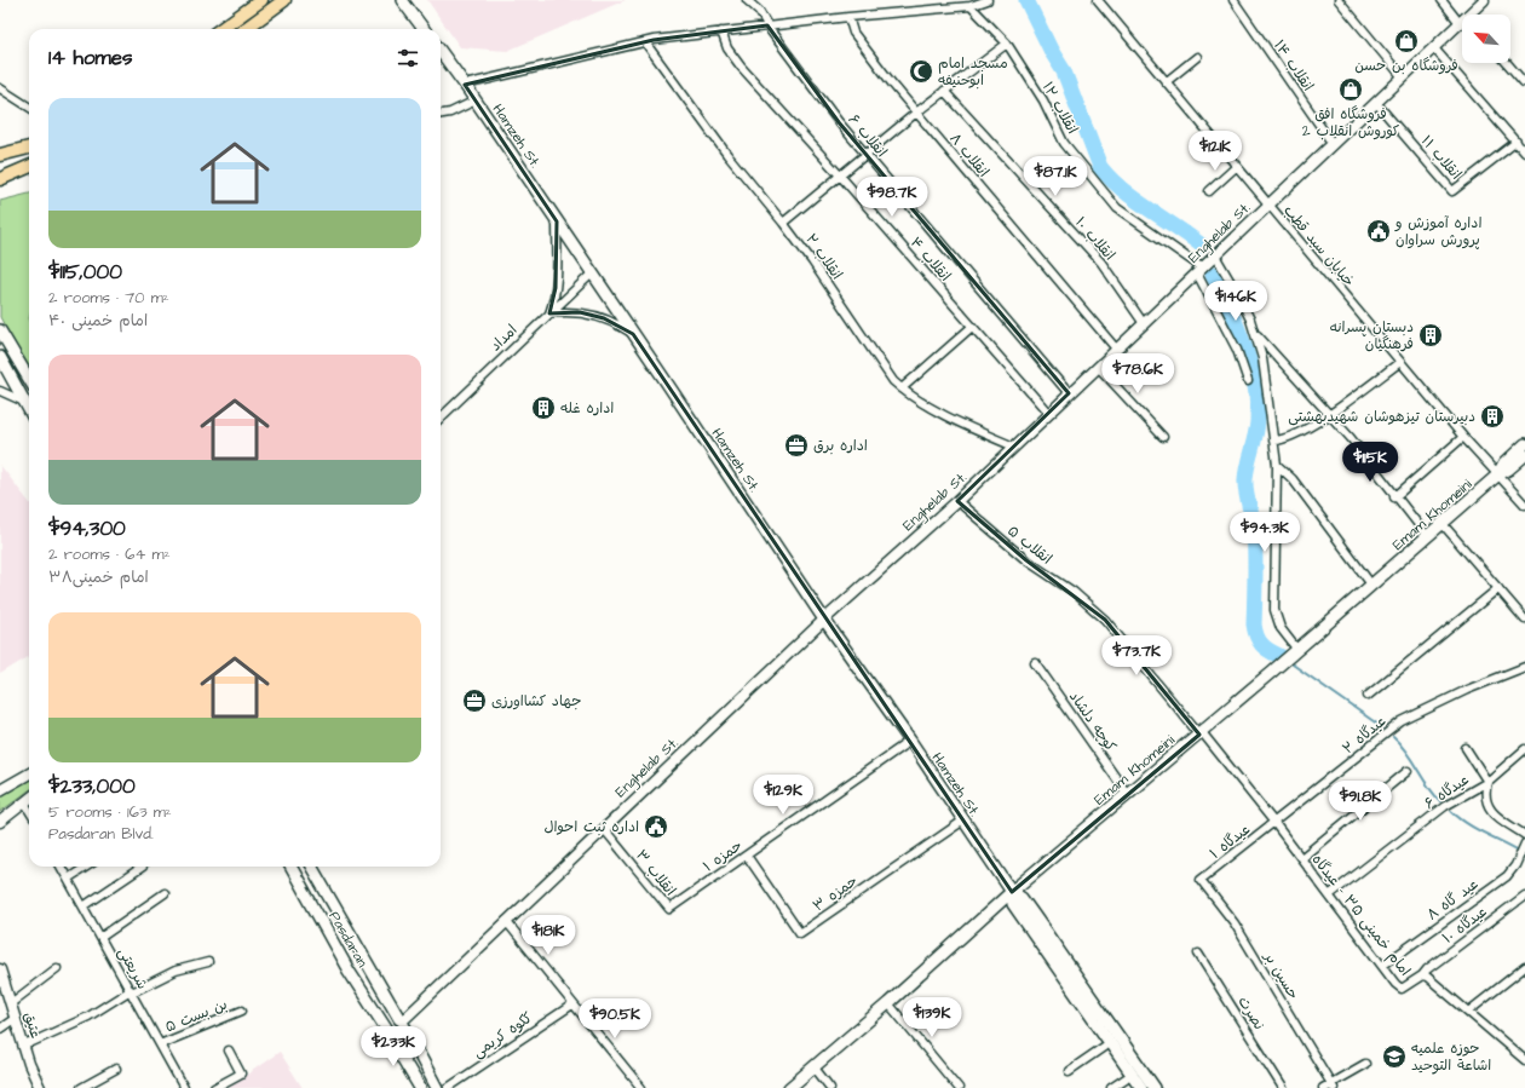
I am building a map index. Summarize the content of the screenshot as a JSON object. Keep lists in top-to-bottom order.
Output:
{
  "streets": {
    "main road": ["Hamzeh St.", "Emam Khomeini", "Pasdaran"],
    "street": [
      "انقلاب ۱۴",
      "انقلاب ۱۲",
      "انقلاب ۶",
      "انقلاب ۸",
      "انقلاب ۱۱",
      "Enghelab St.",
      "انقلاب ۱۰",
      "خیابان سید قطب",
      "انقلاب ۲",
      "انقلاب ۴",
      "امداد",
      "انقلاب ۵",
      "کوچه دلشاد",
      "عیدگاه ۲",
      "عیدگاه ۶",
      "عیدگاه ۱",
      "حمزه ۱",
      "انقلاب ۳",
      "حمزه ۳",
      "عید گاه ۸",
      "امام خمینی ۳۵ - عیدگاه",
      "عیدگاه ۱۰",
      "شریعتی",
      "حسین بر",
      "نصرت",
      "بن بست ۵",
      "عتیق",
      "ککوه کریمی"
    ]
  },
  "crossings": [
    ["انقلاب ۱۴", "Enghelab St."],
    ["انقلاب ۱۲", "Enghelab St."],
    ["Hamzeh St.", "Enghelab St."],
    ["Hamzeh St.", "امداد"],
    ["Hamzeh St.", "Emam Khomeini"],
    ["Hamzeh St.", "حمزه ۱"],
    ["Hamzeh St.", "حمزه ۳"],
    ["انقلاب ۶", "Enghelab St."],
    ["انقلاب ۸", "Enghelab St."],
    ["انقلاب ۱۱", "Enghelab St."],
    ["Enghelab St.", "انقلاب ۱۰"],
    ["Enghelab St.", "خیابان سید قطب"],
    ["Enghelab St.", "انقلاب ۲"],
    ["Enghelab St.", "انقلاب ۴"],
    ["Enghelab St.", "انقلاب ۵"],
    ["Enghelab St.", "انقلاب ۳"],
    ["Enghelab St.", "Pasdaran"],
    ["خیابان سید قطب", "Emam Khomeini"],
    ["Emam Khomeini", "انقلاب ۵"],
    ["Emam Khomeini", "کوچه دلشاد"],
    ["Emam Khomeini", "امام خمینی ۳۵ - عیدگاه"],
    ["انقلاب ۵", "امام خمینی ۳۵ - عیدگاه"],
    ["عیدگاه ۲", "عیدگاه ۱"],
    ["عیدگاه ۲", "امام خمینی ۳۵ - عیدگاه"],
    ["عیدگاه ۶", "امام خمینی ۳۵ - عیدگاه"],
    ["عیدگاه ۱", "امام خمینی ۳۵ - عیدگاه"],
    ["عیدگاه ۱", "حسین بر"],
    ["حمزه ۱", "انقلاب ۳"],
    ["حمزه ۱", "حمزه ۳"],
    ["عید گاه ۸", "امام خمینی ۳۵ - عیدگاه"],
    ["امام خمینی ۳۵ - عیدگاه", "عیدگاه ۱۰"],
    ["شریعتی", "بن بست ۵"]
  ],
  "places": {
    "shop": ["فروشگاه بن حسن", "فروشگاه افق کوروش انقلاب 2"],
    "mosque": ["مسجد امام ابوحنیفه"],
    "public building": ["اداره آموزش و پرورش سراوان", "اداره ثبت احوال"],
    "building": ["دبستان پسرانه فرهنگیان", "اداره غله", "دبیرستان تیزهوشان شهیدبهشتی"],
    "office": ["اداره برق", "جهاد کشااورزی"],
    "school or university": ["حوزه علمیه اشاعة التوحید"]
  },
  "north": "top left",
  "page": {
    "heading": "14 homes",
    "list": [
      {
        "name": "$115,000",
        "note": "2 rooms · 70 m² · امام خمینی ۴۰"
      },
      {
        "name": "$94,300",
        "note": "2 rooms · 64 m² · امام خمینی۳۸"
      },
      {
        "name": "$233,000",
        "note": "5 rooms · 163 m² · Pasdaran Blvd."
      }
    ],
    "price": [
      "$121K",
      "$87.1K",
      "$98.7K",
      "$146K",
      "$78.6K",
      "$115K",
      "$94.3K",
      "$73.7K",
      "$129K",
      "$91.8K",
      "$181K",
      "$139K",
      "$90.5K",
      "$233K"
    ]
  }
}
